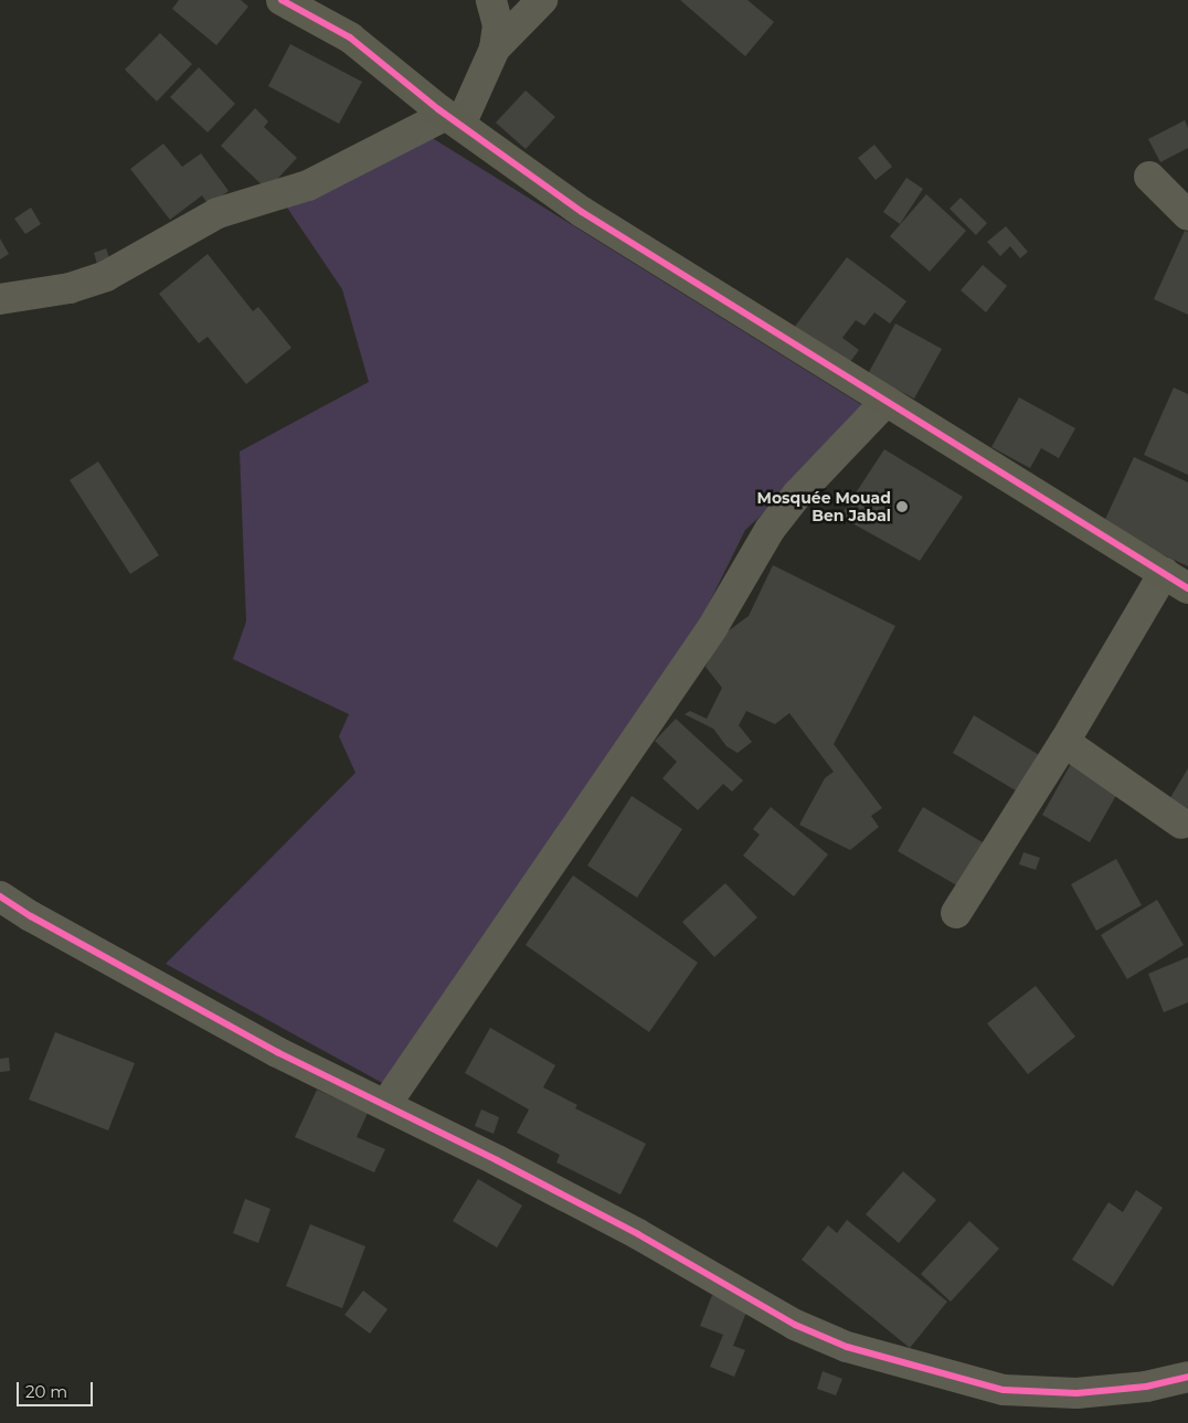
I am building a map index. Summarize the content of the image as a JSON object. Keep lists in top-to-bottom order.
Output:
{
  "places": ["Mosquée Mouad Ben Jabal"],
  "scale_bar": "20 m"
}
